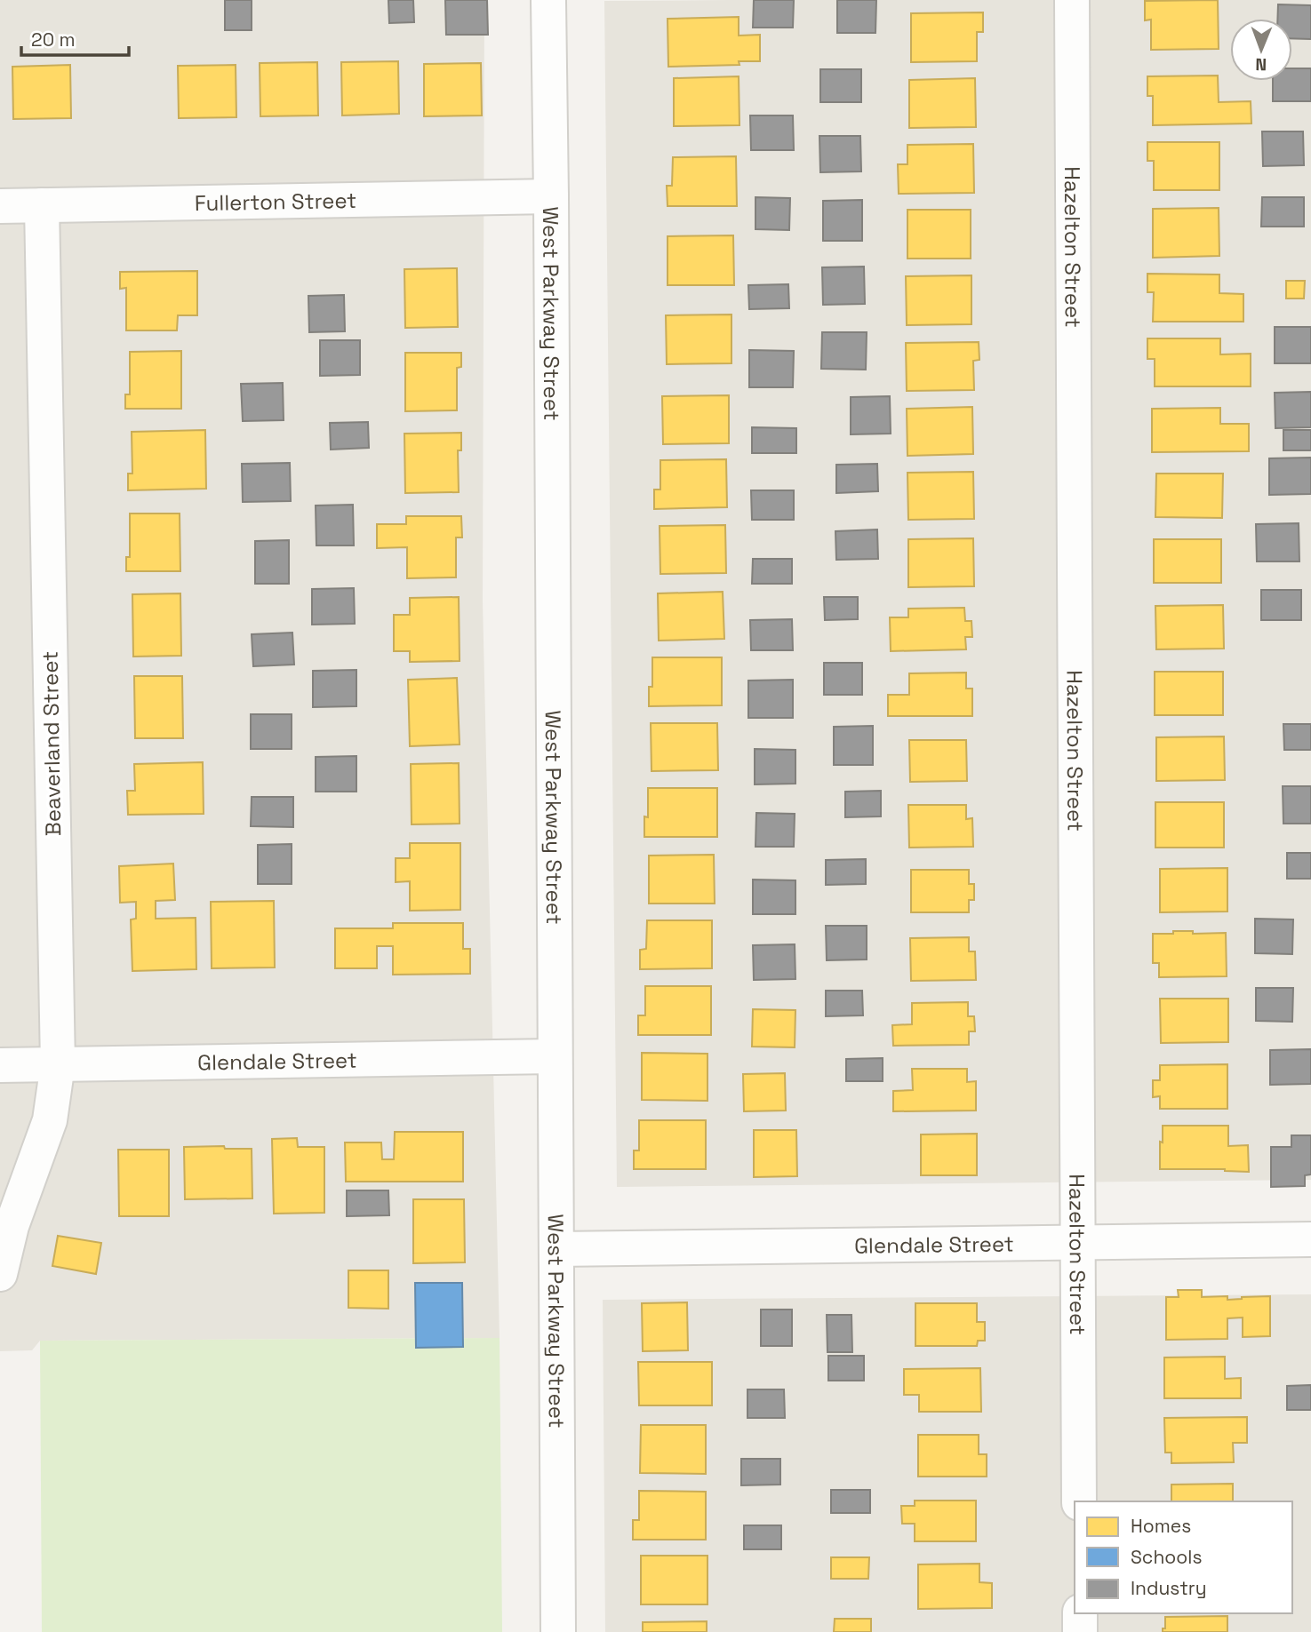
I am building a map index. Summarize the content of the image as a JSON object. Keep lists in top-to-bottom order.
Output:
{
  "streets": {
    "street": [
      "Fullerton Street",
      "Hazelton Street",
      "West Parkway Street",
      "Beaverland Street",
      "Glendale Street"
    ]
  },
  "crossings": [
    ["Fullerton Street", "West Parkway Street"],
    ["Fullerton Street", "Beaverland Street"],
    ["Hazelton Street", "Glendale Street"],
    ["West Parkway Street", "Glendale Street"],
    ["Beaverland Street", "Glendale Street"]
  ],
  "legend": ["Homes", "Schools", "Industry"],
  "scale_bar": "20 m",
  "north": "bottom"
}
